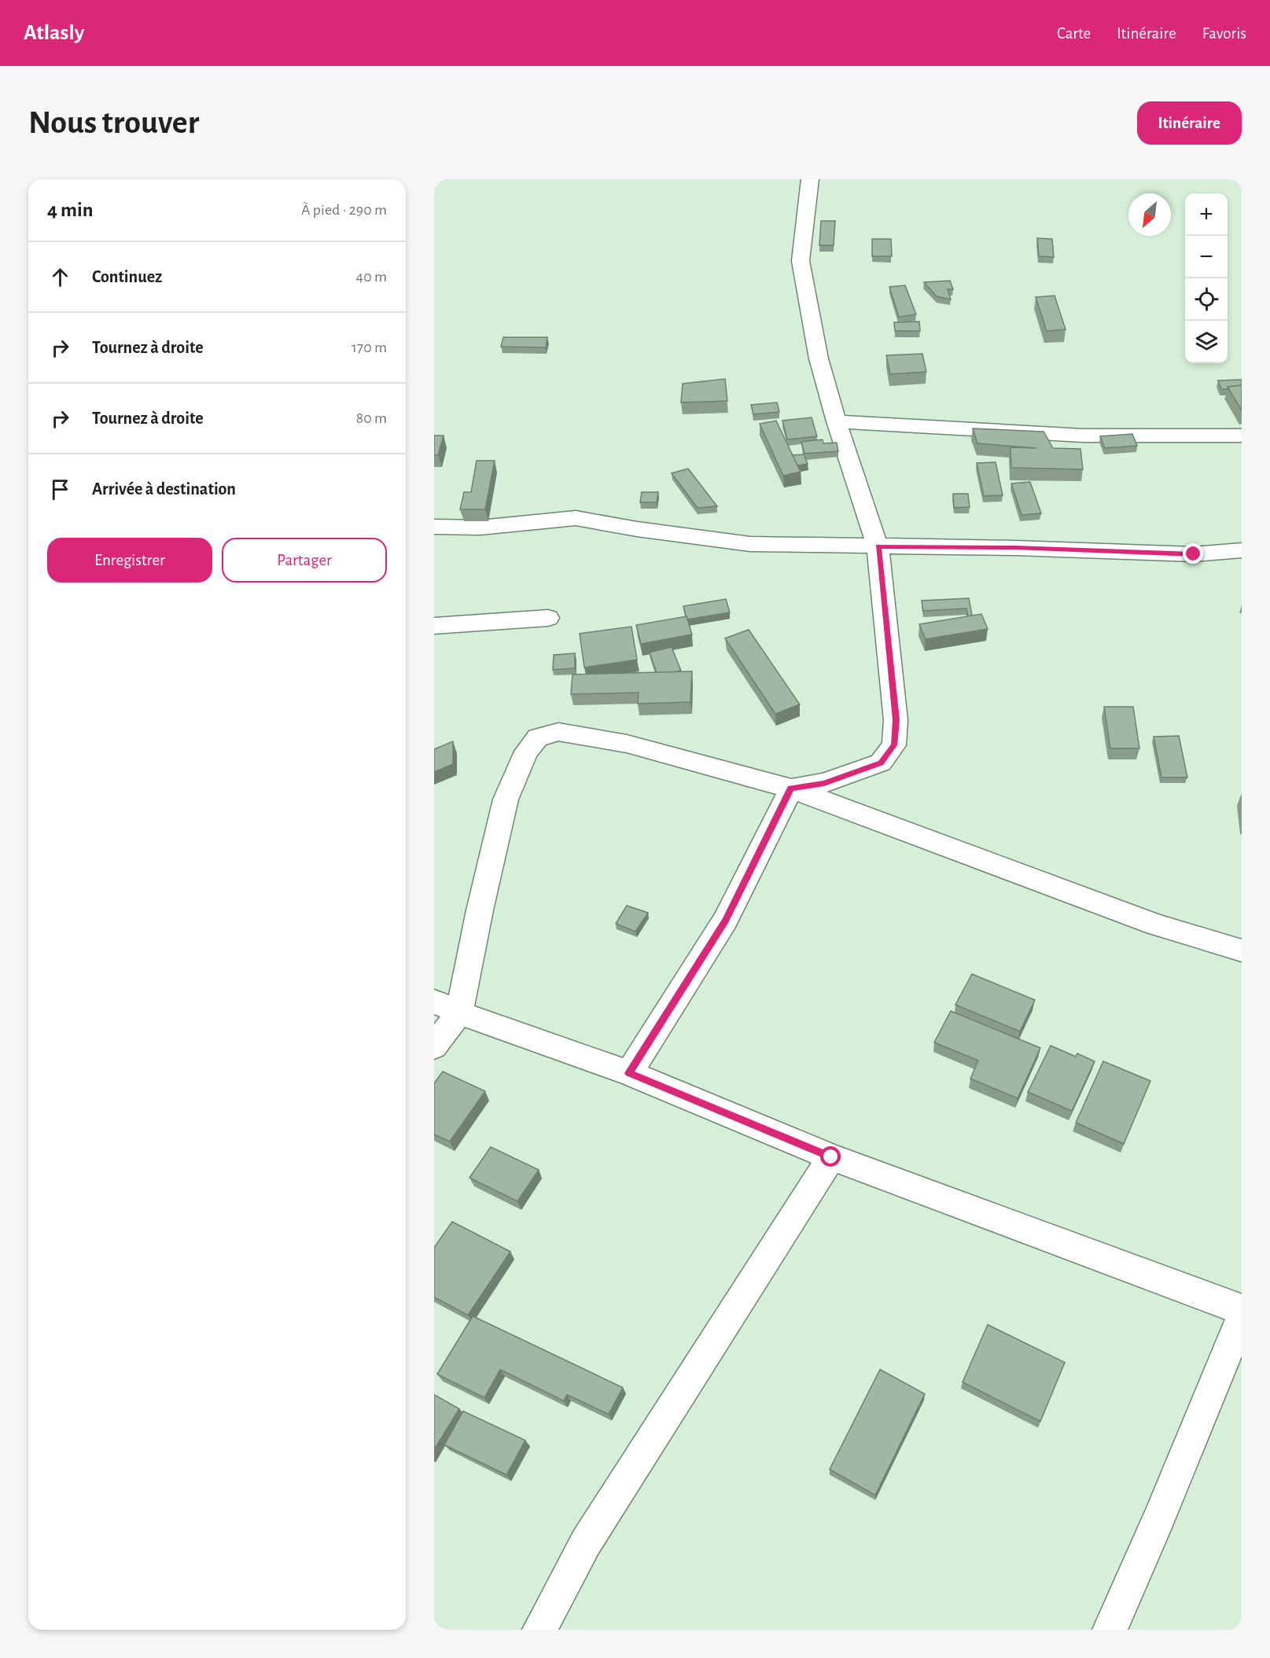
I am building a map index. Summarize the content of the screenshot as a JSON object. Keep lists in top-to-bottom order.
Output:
{
  "north": "bottom left",
  "page": {
    "header": "Atlasly",
    "nav": ["Carte", "Itinéraire", "Favoris"],
    "buttons": [
      "Itinéraire",
      ["Enregistrer", "Partager"]
    ],
    "title": "Nous trouver",
    "heading": ["4 min", "À pied · 290 m"],
    "map_buttons": ["+", "−"],
    "list": [
      ["Continuez", "40 m"],
      ["Tournez à droite", "170 m"],
      ["Tournez à droite", "80 m"],
      "Arrivée à destination"
    ]
  }
}
